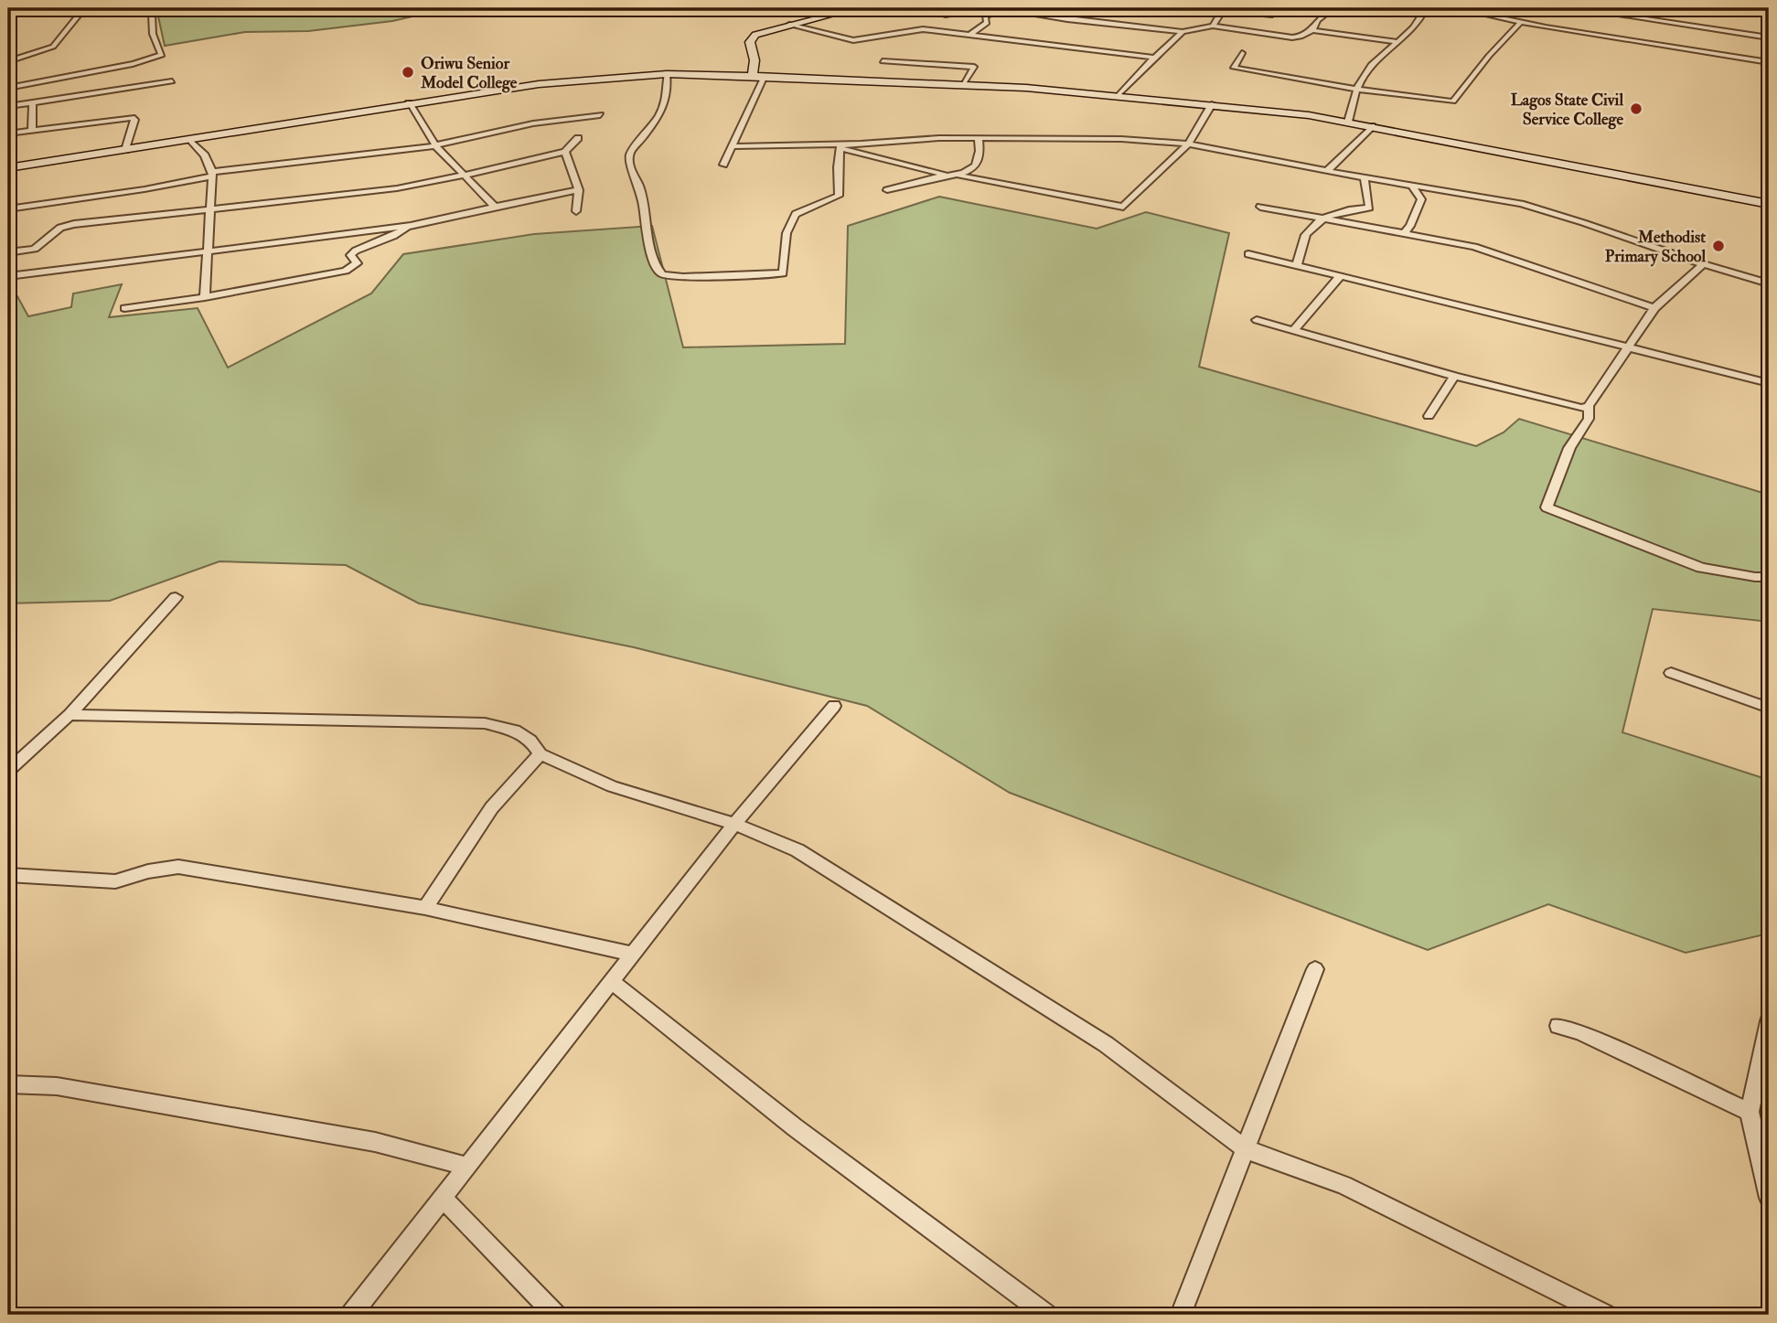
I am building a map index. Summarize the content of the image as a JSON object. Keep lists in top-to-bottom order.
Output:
{
  "places": ["Oriwu Senior Model College", "Lagos State Civil Service College", "Methodist Primary School"]
}
